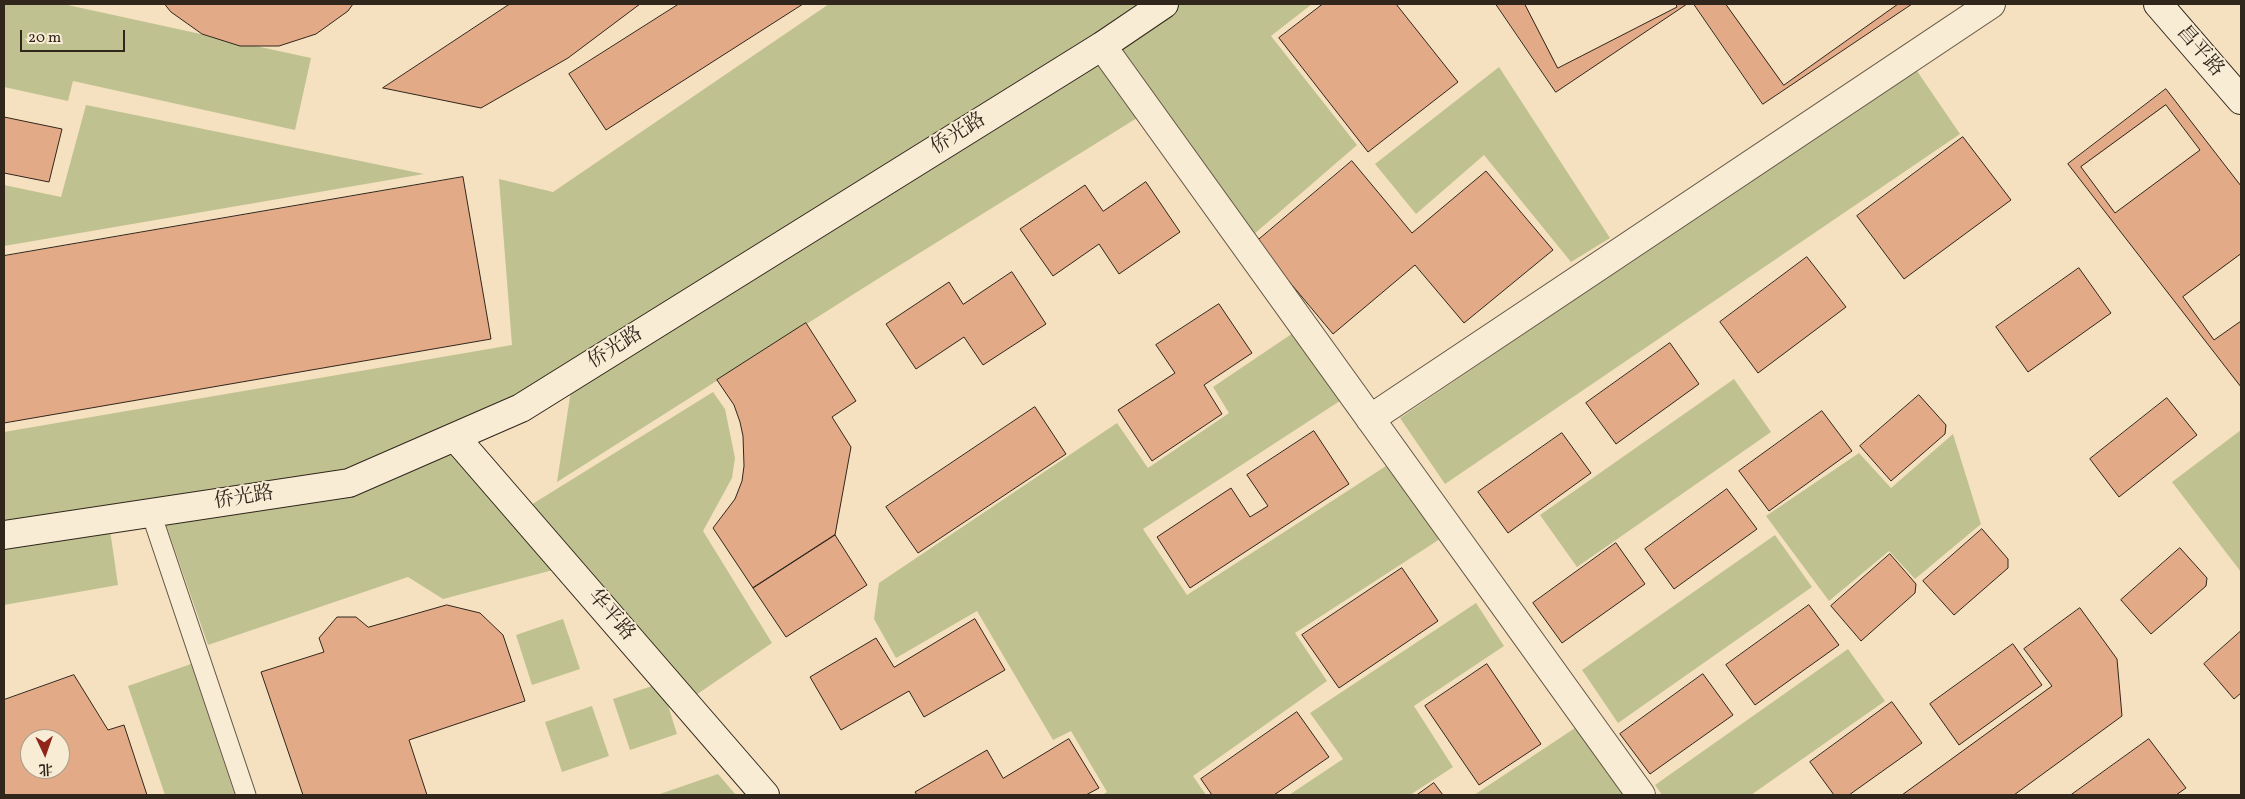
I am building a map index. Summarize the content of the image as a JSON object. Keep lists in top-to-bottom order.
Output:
{
  "streets": {
    "street": ["昌平路", "侨光路", "华平路"]
  },
  "crossings": [
    ["侨光路", "华平路"]
  ],
  "scale_bar": "20 m",
  "north": "bottom"
}
